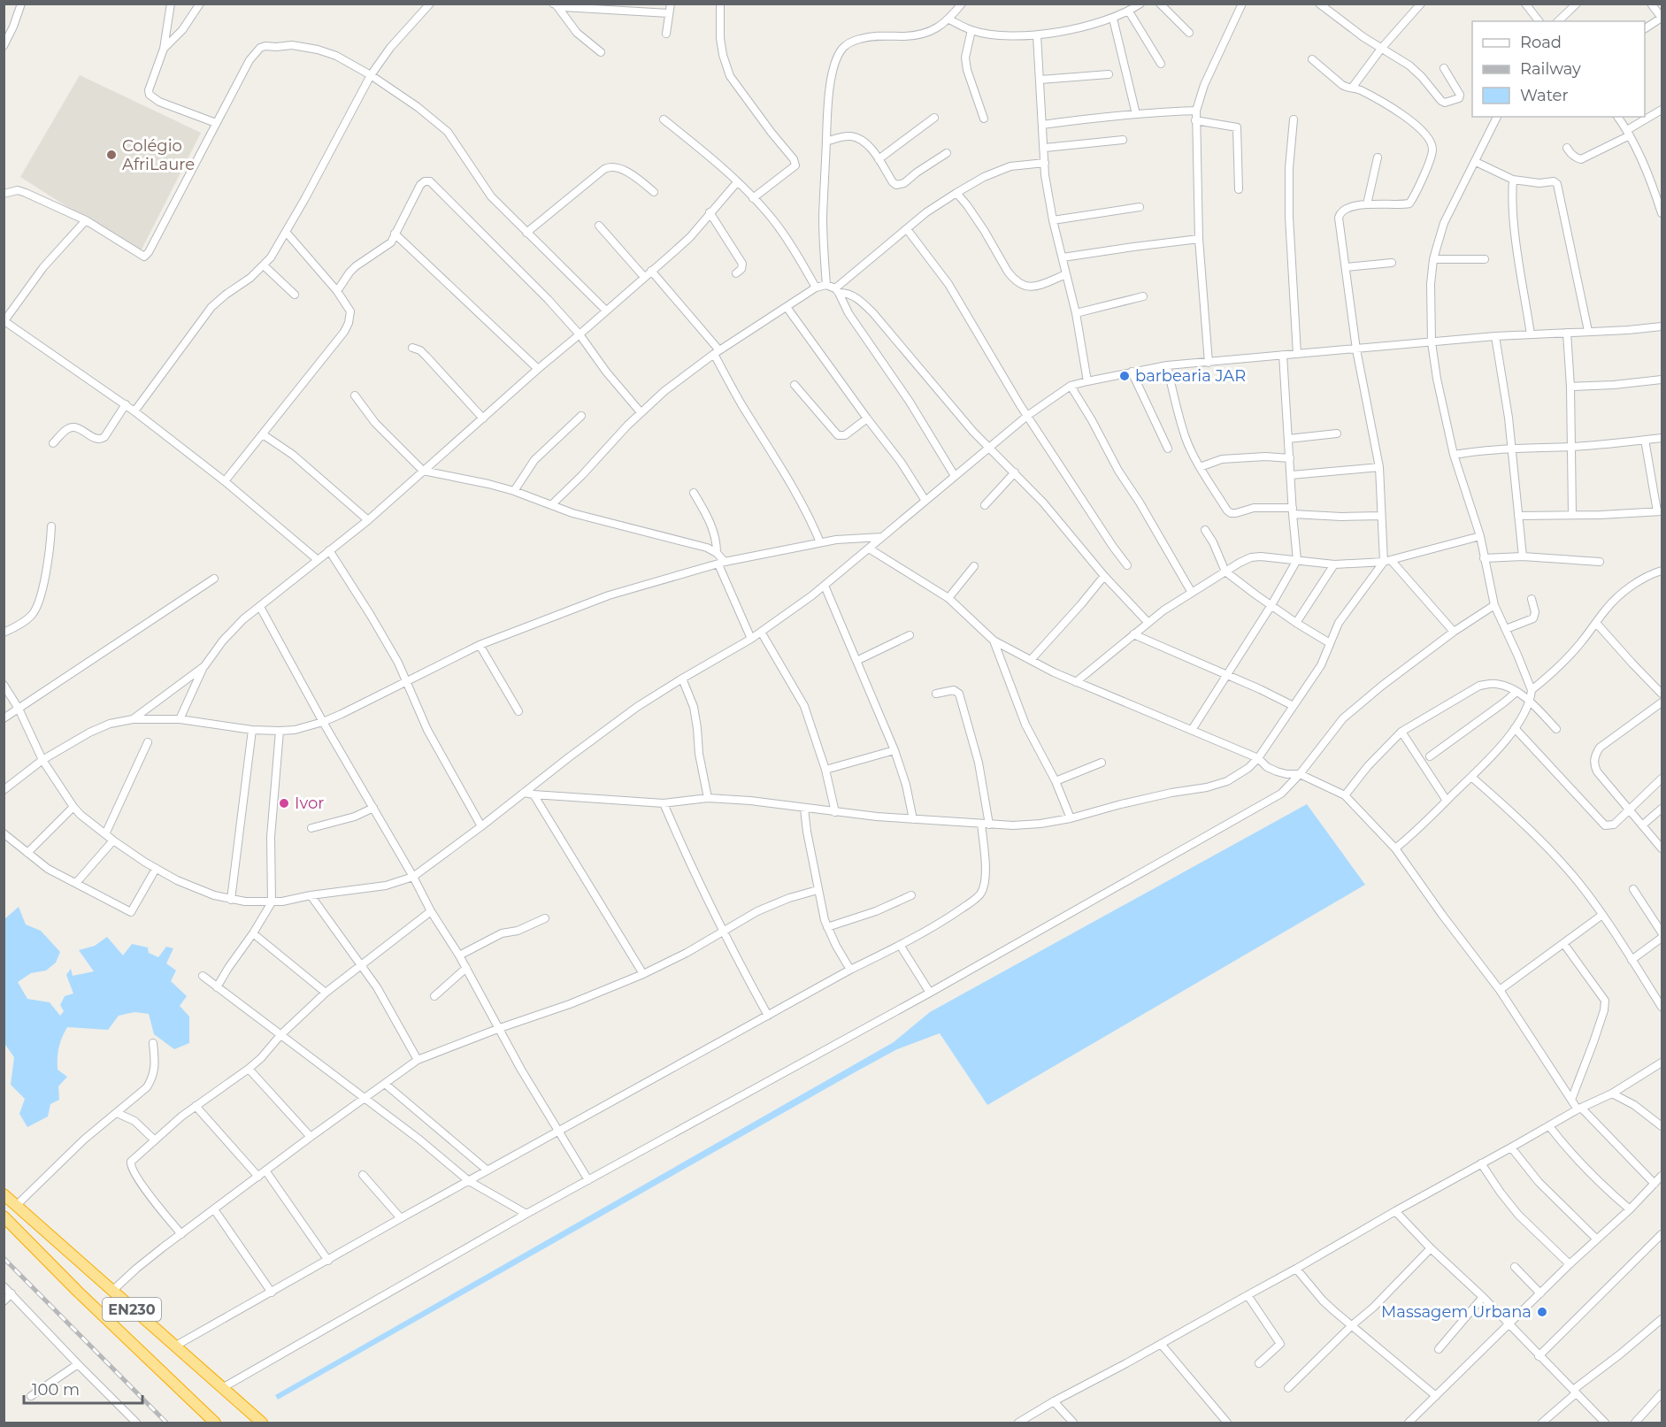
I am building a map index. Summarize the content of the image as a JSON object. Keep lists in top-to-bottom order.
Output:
{
  "streets": {
    "highway": ["EN230"]
  },
  "places": [
    "Colégio AfriLaure",
    "barbearia JAR",
    "Ivor",
    "Massagem Urbana"
  ],
  "legend": ["Road", "Railway", "Water"],
  "scale_bar": "100 m"
}
